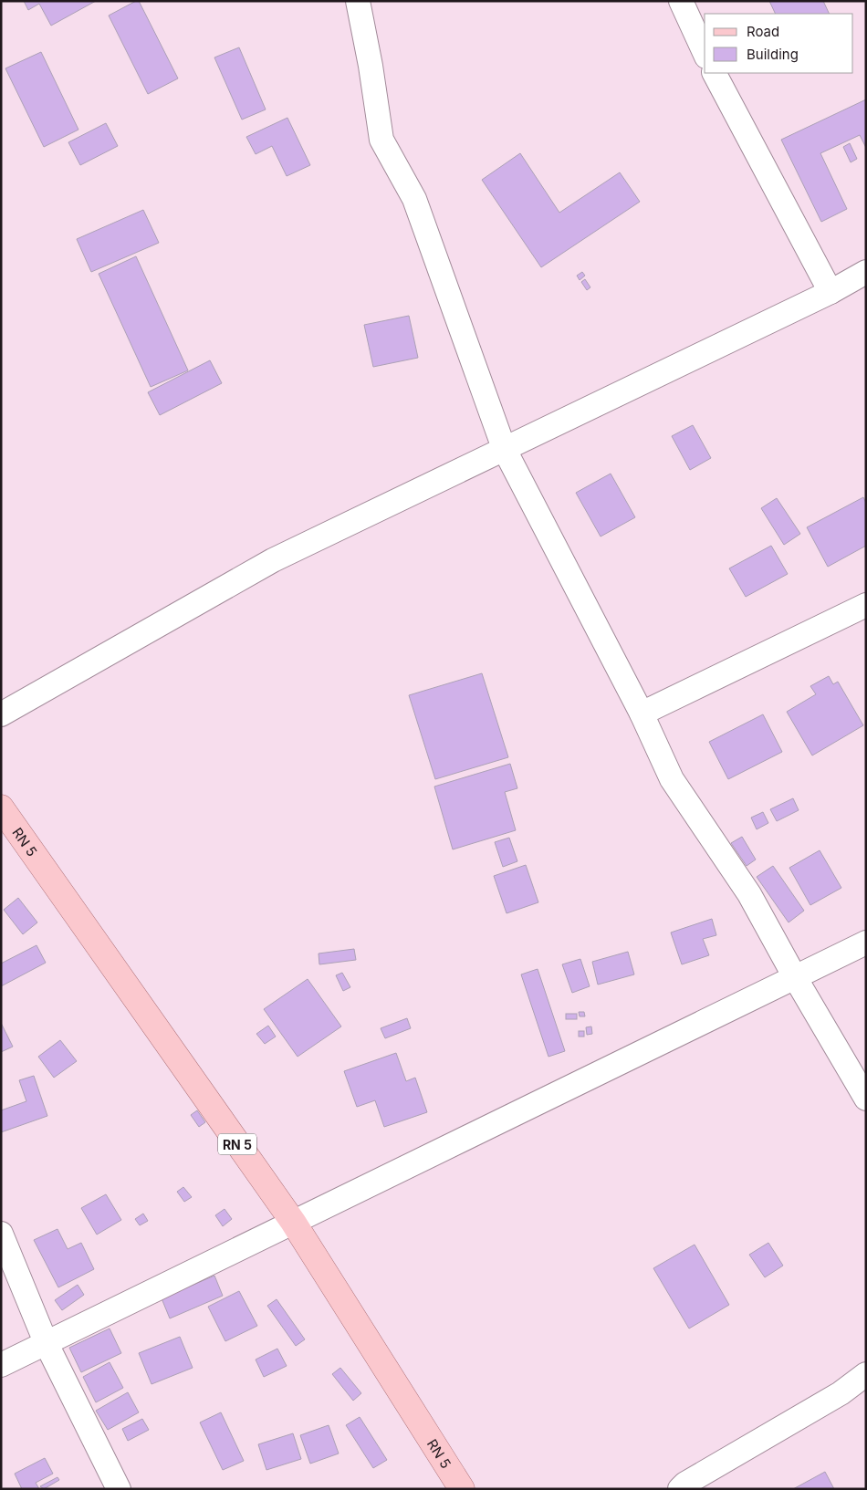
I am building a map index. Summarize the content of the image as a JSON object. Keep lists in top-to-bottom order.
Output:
{
  "streets": {
    "main road": ["RN 5"]
  },
  "legend": ["Road", "Building"]
}
